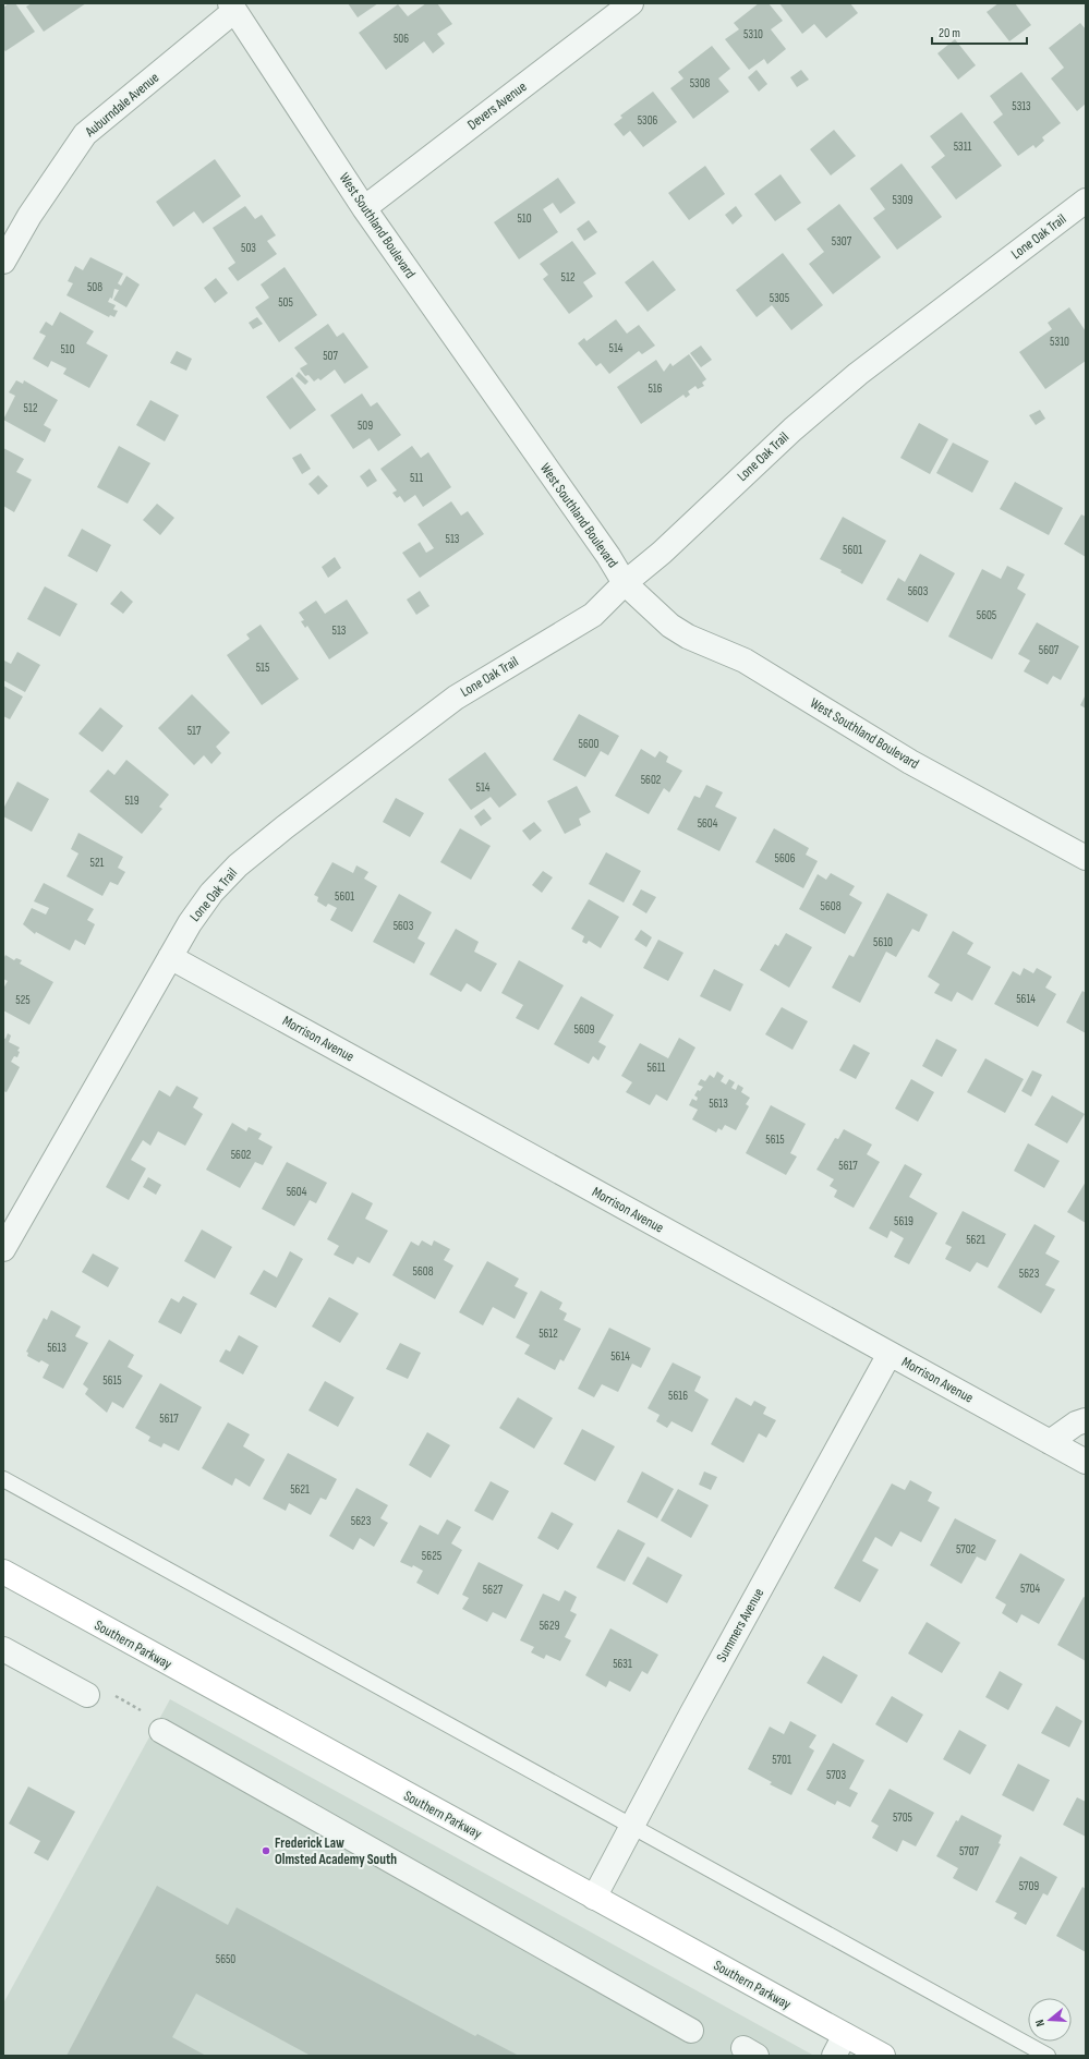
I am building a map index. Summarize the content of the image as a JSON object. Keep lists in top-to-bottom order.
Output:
{
  "streets": {
    "main road": ["Southern Parkway"],
    "street": [
      "Auburndale Avenue",
      "Devers Avenue",
      "West Southland Boulevard",
      "Lone Oak Trail",
      "Morrison Avenue",
      "Summers Avenue"
    ]
  },
  "crossings": [
    ["Auburndale Avenue", "West Southland Boulevard"],
    ["Devers Avenue", "West Southland Boulevard"],
    ["West Southland Boulevard", "Lone Oak Trail"],
    ["Lone Oak Trail", "Morrison Avenue"],
    ["Morrison Avenue", "Summers Avenue"],
    ["Summers Avenue", "Southern Parkway"]
  ],
  "places": ["Frederick Law Olmsted Academy South"],
  "house_numbers": [
    "5310",
    "506",
    "5308",
    "5313",
    "5306",
    "5311",
    "5309",
    "510",
    "5307",
    "503",
    "512",
    "508",
    "5305",
    "505",
    "5310",
    "514",
    "510",
    "507",
    "516",
    "512",
    "509",
    "511",
    "513",
    "5601",
    "5603",
    "5605",
    "513",
    "5607",
    "515",
    "517",
    "5600",
    "5602",
    "514",
    "519",
    "5604",
    "5606",
    "521",
    "5601",
    "5608",
    "5603",
    "5610",
    "5614",
    "525",
    "5609",
    "5611",
    "5613",
    "5615",
    "5602",
    "5617",
    "5604",
    "5619",
    "5621",
    "5608",
    "5623",
    "5612",
    "5613",
    "5614",
    "5615",
    "5616",
    "5617",
    "5621",
    "5623",
    "5702",
    "5625",
    "5704",
    "5627",
    "5629",
    "5631",
    "5701",
    "5703",
    "5705",
    "5707",
    "5709",
    "5650"
  ],
  "scale_bar": "20 m",
  "north": "left"
}
